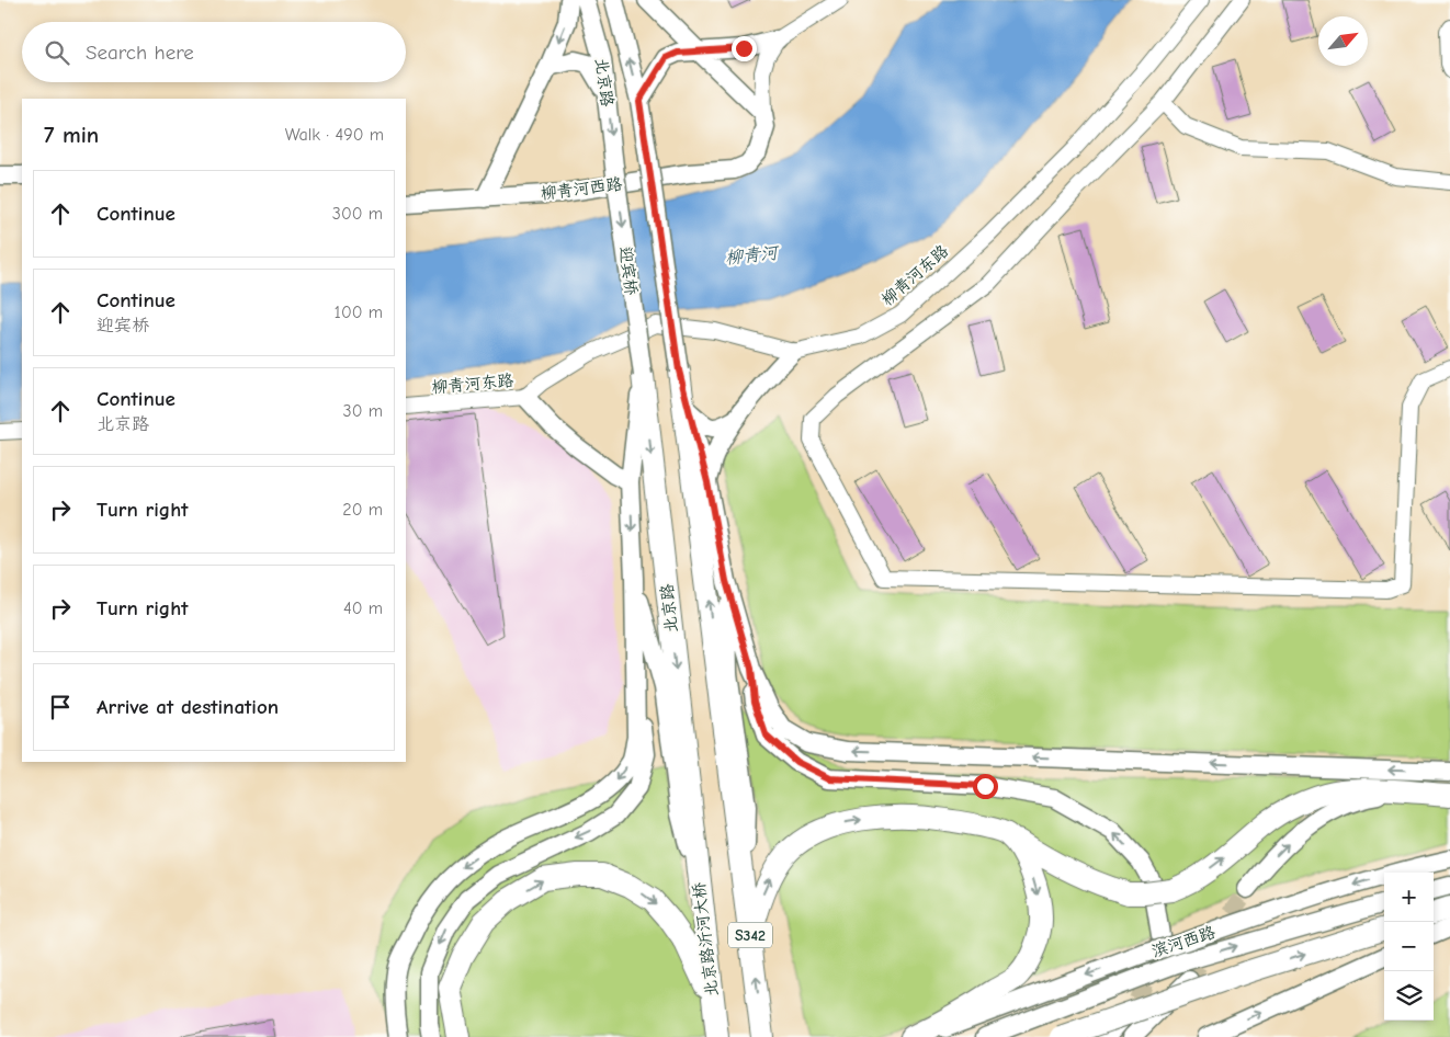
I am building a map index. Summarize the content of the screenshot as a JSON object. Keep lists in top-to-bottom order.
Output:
{
  "streets": {
    "highway": ["北京路", "S342", "北京路沂河大桥"],
    "main road": ["柳青河西路", "迎宾桥", "滨河西路"],
    "street": ["柳青河东路"]
  },
  "crossings": [
    ["北京路", "迎宾桥"],
    ["北京路", "S342"],
    ["北京路", "北京路沂河大桥"]
  ],
  "water": ["柳青河"],
  "north": "top right",
  "page": {
    "search": "Search here",
    "heading": ["7 min", "Walk · 490 m"],
    "list": [
      ["Continue", "300 m"],
      ["Continue", "迎宾桥", "100 m"],
      ["Continue", "北京路", "30 m"],
      ["Turn right", "20 m"],
      ["Turn right", "40 m"],
      "Arrive at destination"
    ],
    "map_buttons": ["+", "−"]
  }
}
